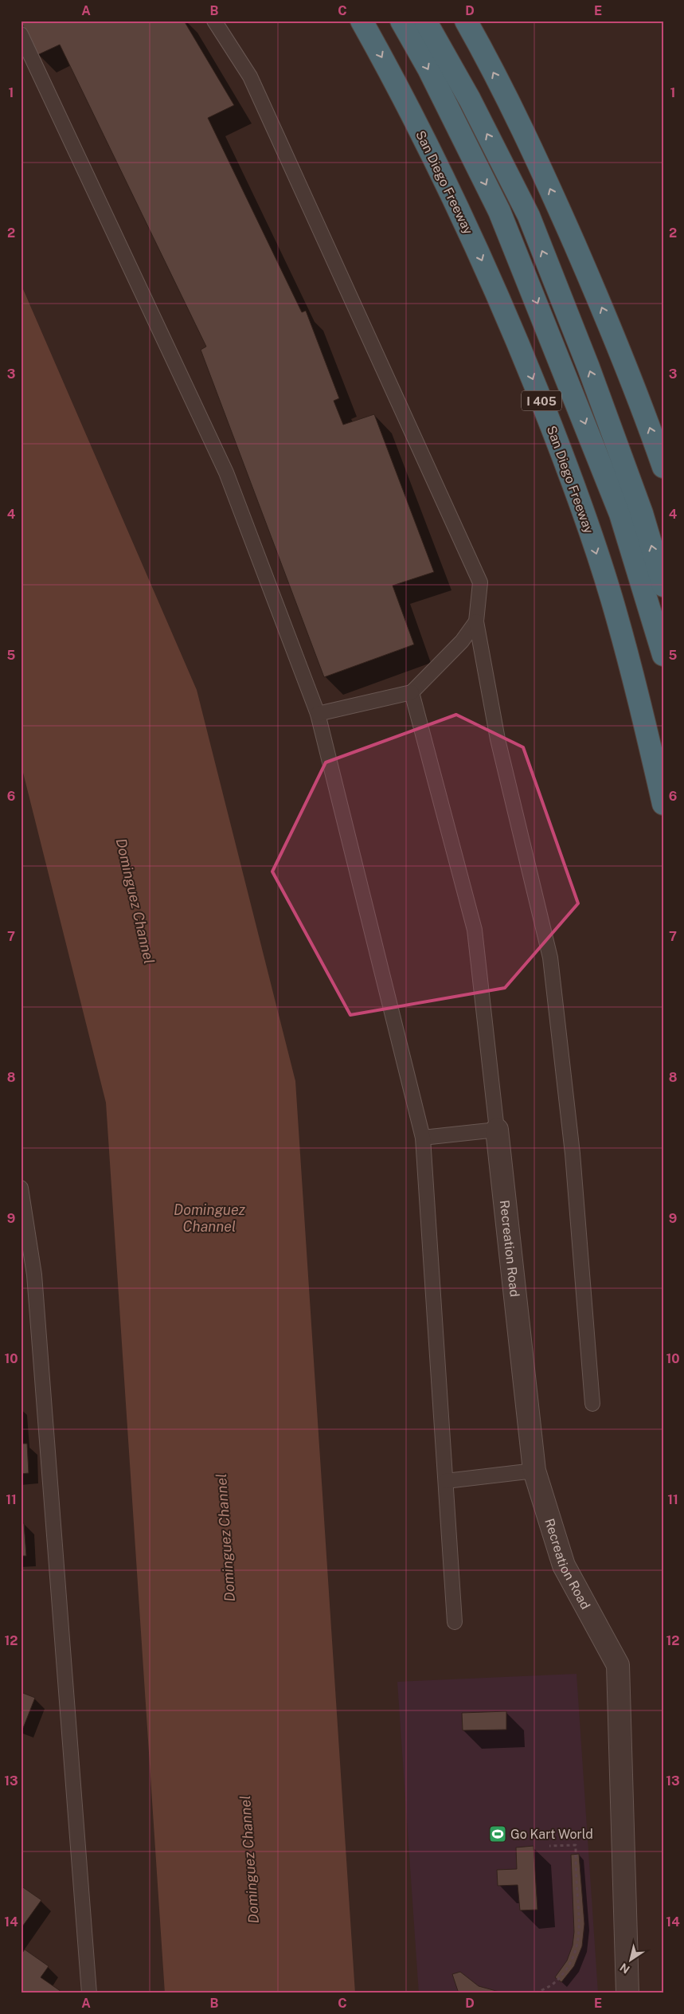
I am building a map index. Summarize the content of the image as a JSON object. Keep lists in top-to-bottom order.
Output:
{
  "streets": {
    "highway": ["San Diego Freeway", "I 405"],
    "street": ["Recreation Road"]
  },
  "water": ["Dominguez Channel"],
  "places": {
    "sports": ["Go Kart World"]
  },
  "north": "bottom left",
  "grid": {
    "columns": [
      "A",
      "B",
      "C",
      "D",
      "E"
    ],
    "rows": [
      "1",
      "2",
      "3",
      "4",
      "5",
      "6",
      "7",
      "8",
      "9",
      "10",
      "11",
      "12",
      "13",
      "14"
    ]
  }
}
